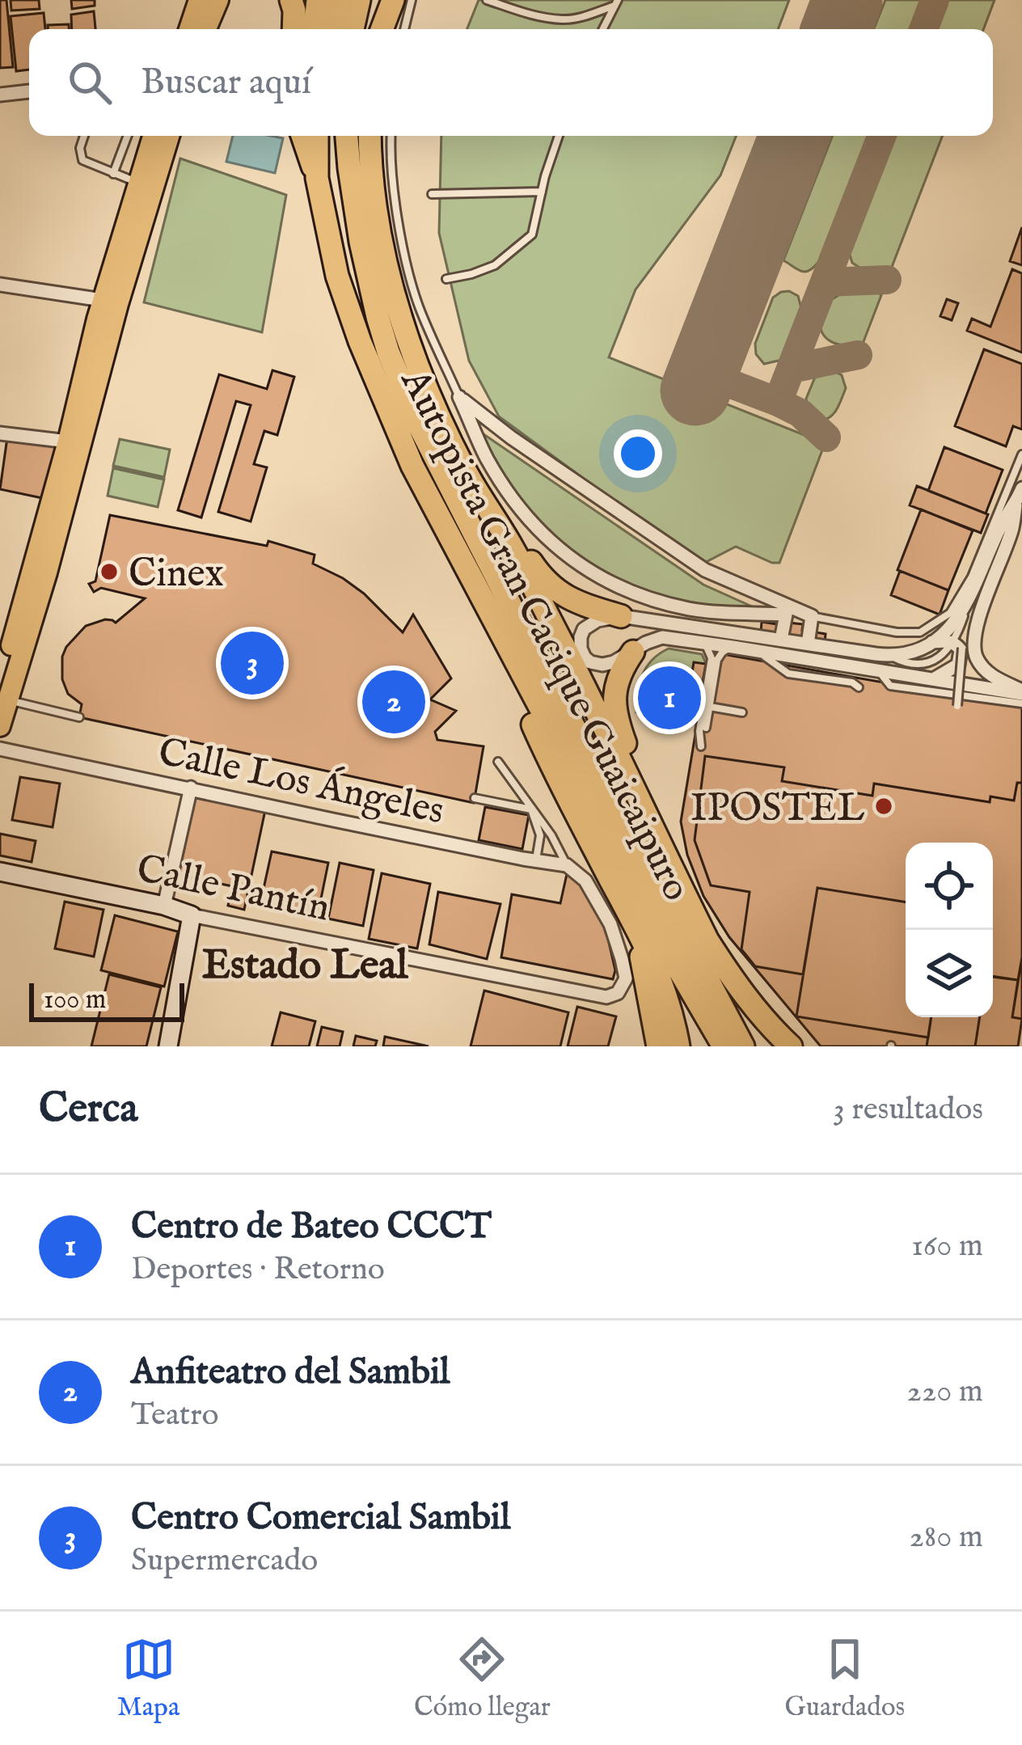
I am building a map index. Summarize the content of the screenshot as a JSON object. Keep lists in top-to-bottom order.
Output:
{
  "streets": {
    "highway": ["Autopista Gran Cacique Guaicaipuro"],
    "main road": ["Calle Pantín"],
    "street": ["Calle Los Ángeles"]
  },
  "crossings": [
    ["Calle Los Ángeles", "Calle Pantín"]
  ],
  "districts": ["Estado Leal"],
  "places": ["Cinex", "IPOSTEL"],
  "scale_bar": "100 m",
  "page": {
    "search": "Buscar aquí",
    "pins": ["3", "1", "2"],
    "scale": "100 m",
    "heading": ["Cerca", "3 resultados"],
    "list": [
      {
        "mark": "1",
        "name": "Centro de Bateo CCCT",
        "note": "Deportes · Retorno",
        "value": "160 m"
      },
      {
        "mark": "2",
        "name": "Anfiteatro del Sambil",
        "note": "Teatro",
        "value": "220 m"
      },
      {
        "mark": "3",
        "name": "Centro Comercial Sambil",
        "note": "Supermercado",
        "value": "280 m"
      }
    ],
    "nav": ["Mapa", "Cómo llegar", "Guardados"]
  }
}
